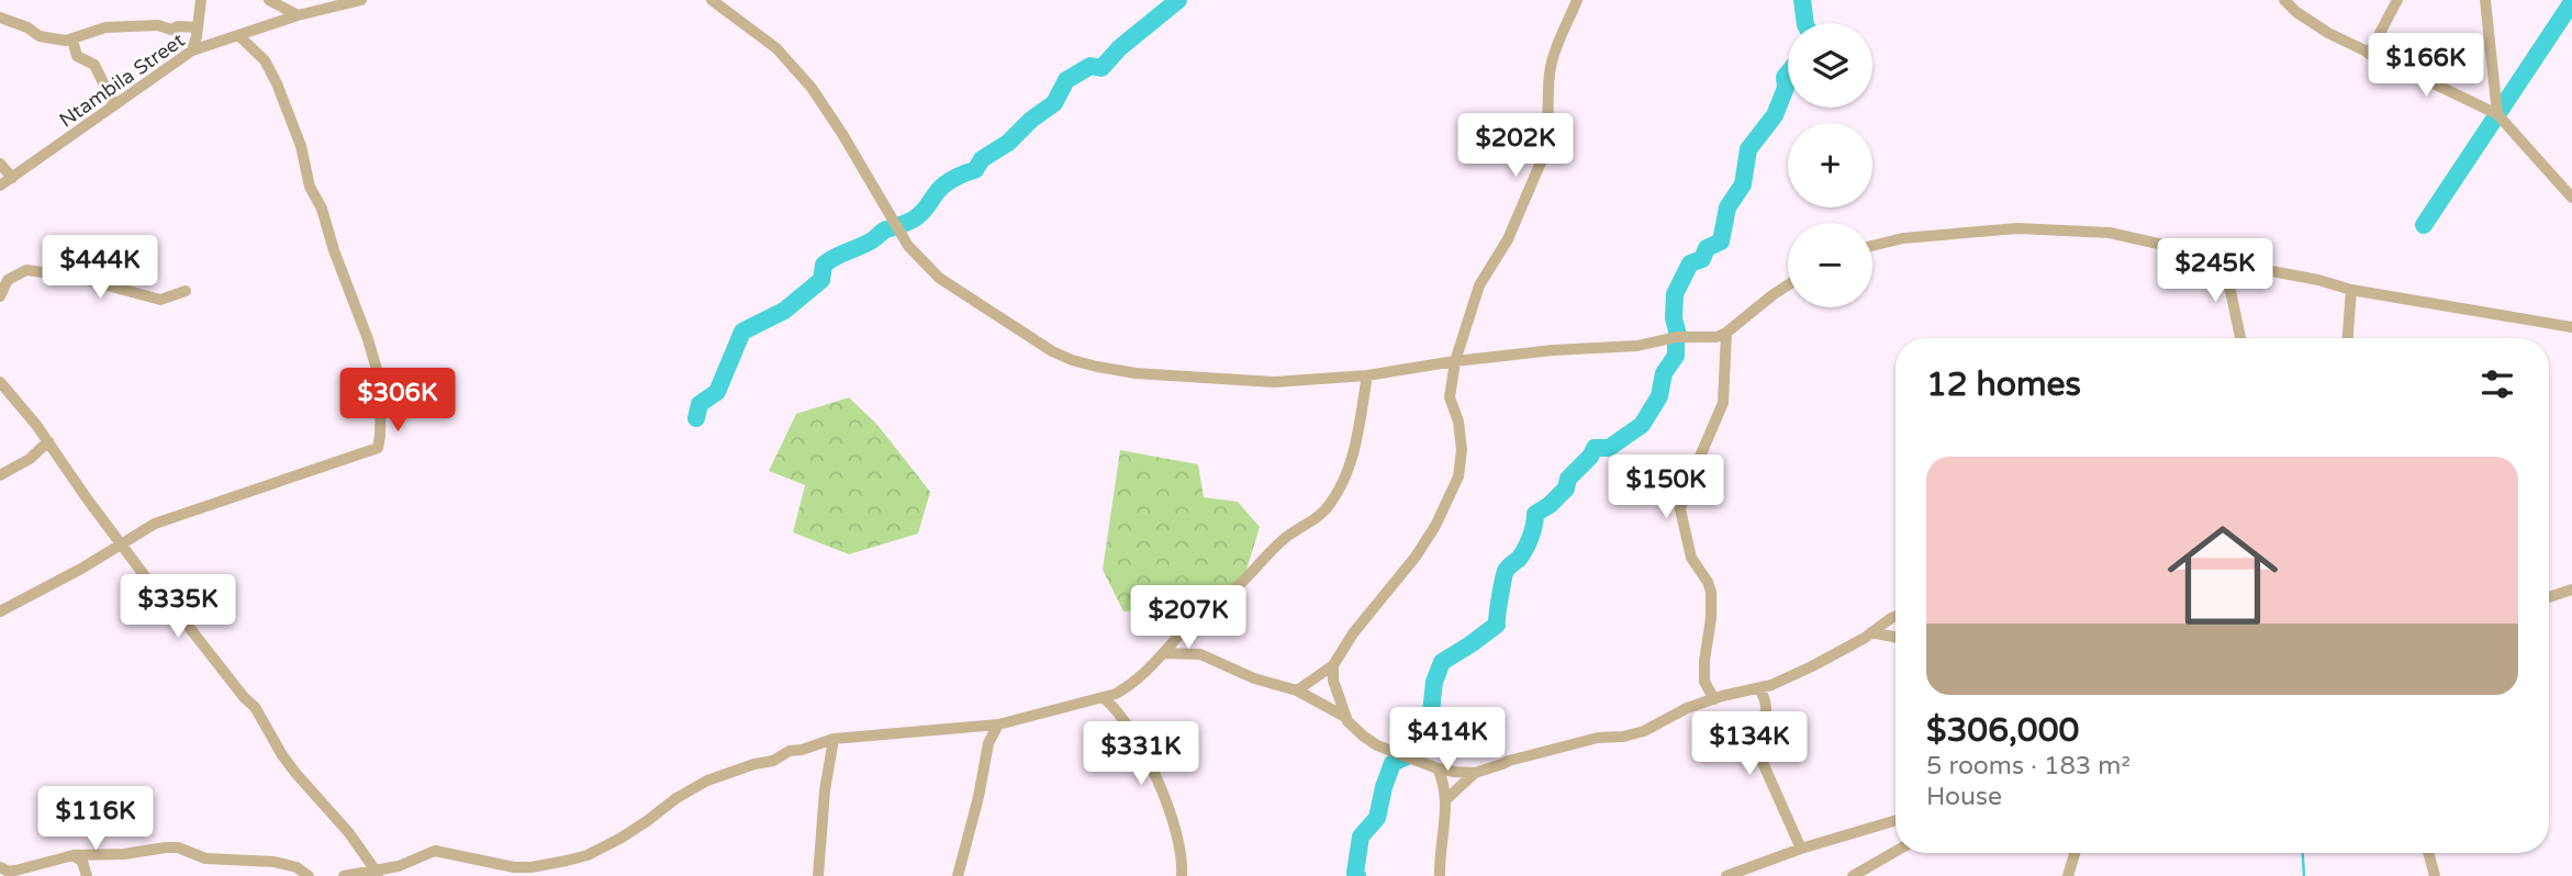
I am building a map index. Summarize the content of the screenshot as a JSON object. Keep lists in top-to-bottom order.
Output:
{
  "streets": {
    "street": ["Ntambila Street"]
  },
  "page": {
    "map_buttons": ["+", "−"],
    "price": [
      "$166K",
      "$202K",
      "$444K",
      "$245K",
      "$306K",
      "$150K",
      "$335K",
      "$207K",
      "$414K",
      "$134K",
      "$331K",
      "$116K"
    ],
    "heading": "12 homes",
    "list": [
      {
        "name": "$306,000",
        "note": "5 rooms · 183 m² · House"
      }
    ]
  }
}
